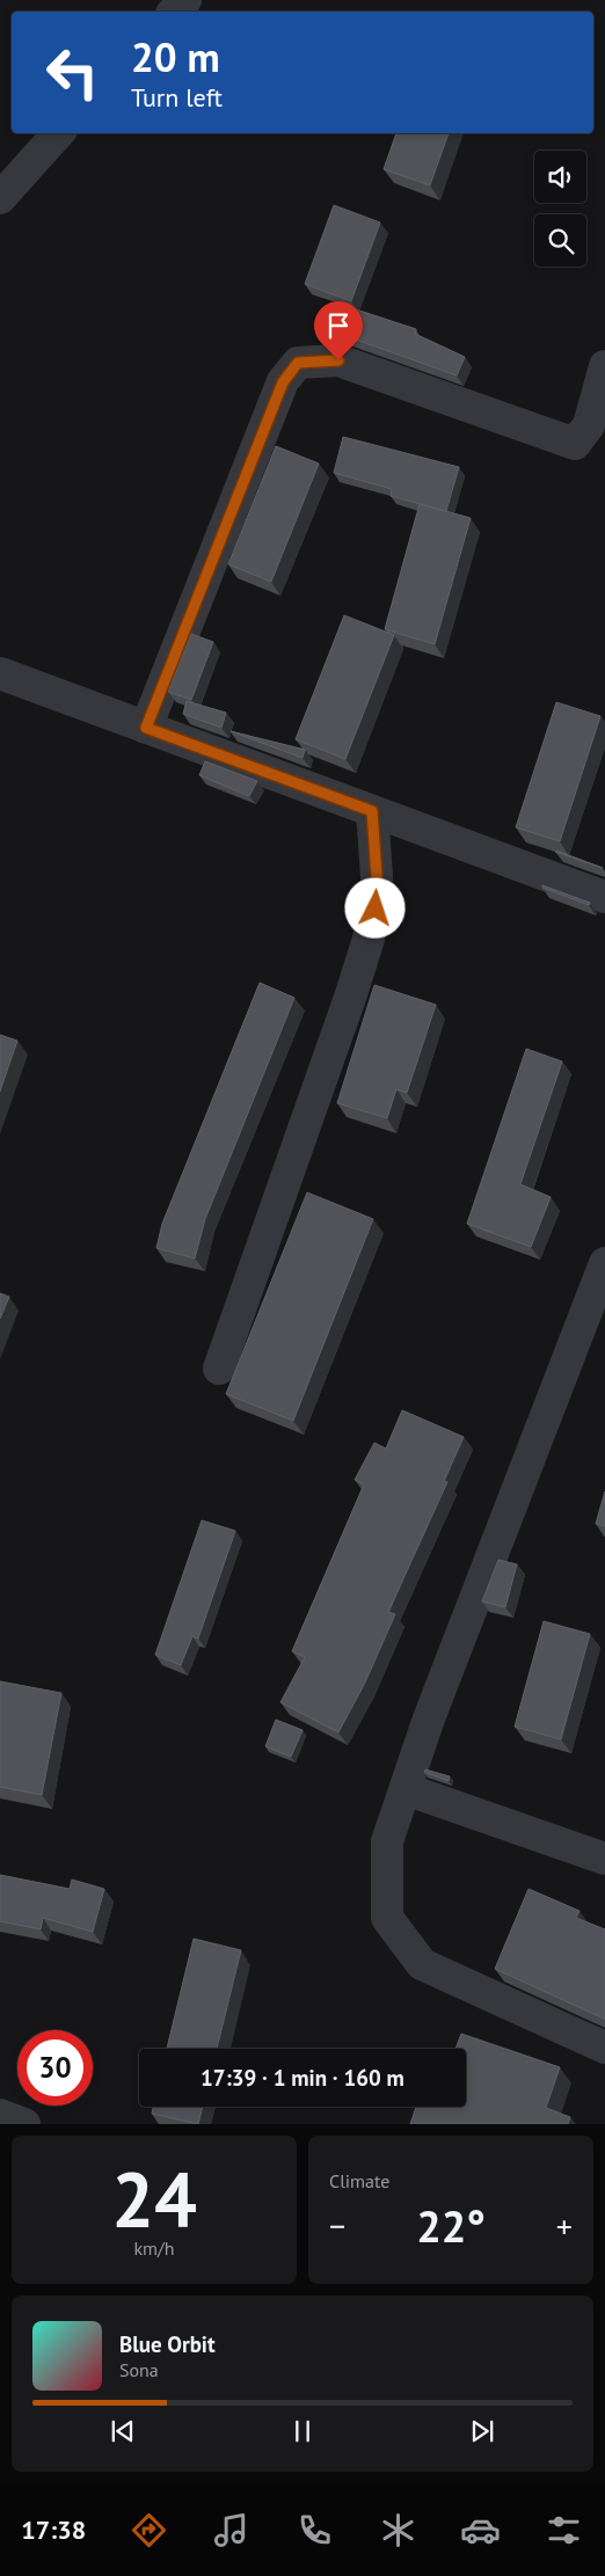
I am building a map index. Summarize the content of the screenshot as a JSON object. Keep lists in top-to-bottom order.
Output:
{
  "page": {
    "turn": ["20 m", "Turn left"],
    "limit": "30",
    "trip": "17:39 · 1 min · 160 m",
    "tile": [
      ["24", "km/h"],
      "Climate"
    ],
    "heat": ["−", "22°", "+"],
    "song": ["Blue Orbit", "Sona"],
    "tabs": "17:38"
  }
}
